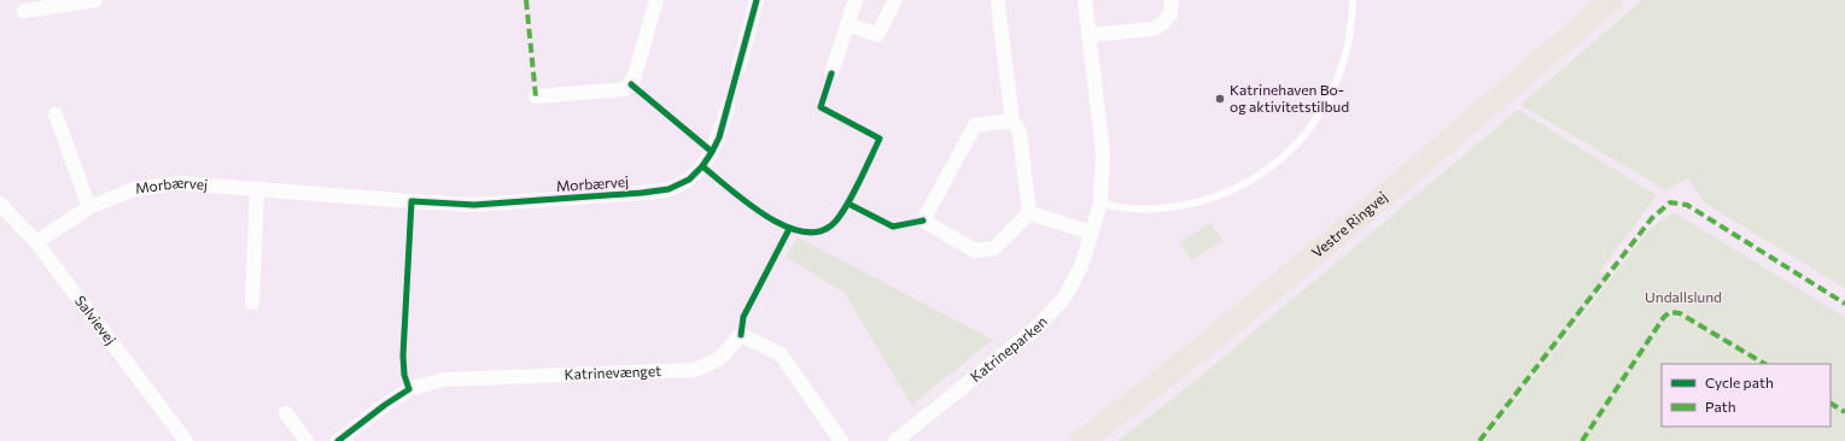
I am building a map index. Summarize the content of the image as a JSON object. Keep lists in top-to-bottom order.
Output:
{
  "streets": {
    "main road": ["Vestre Ringvej"],
    "street": [
      "Morbærvej",
      "Salvievej",
      "Katrineparken",
      "Katrinevænget"
    ]
  },
  "crossings": [
    ["Morbærvej", "Salvievej"]
  ],
  "parks": ["Undallslund"],
  "places": ["Katrinehaven Bo- og aktivitetstilbud"],
  "legend": ["Cycle path", "Path"]
}
